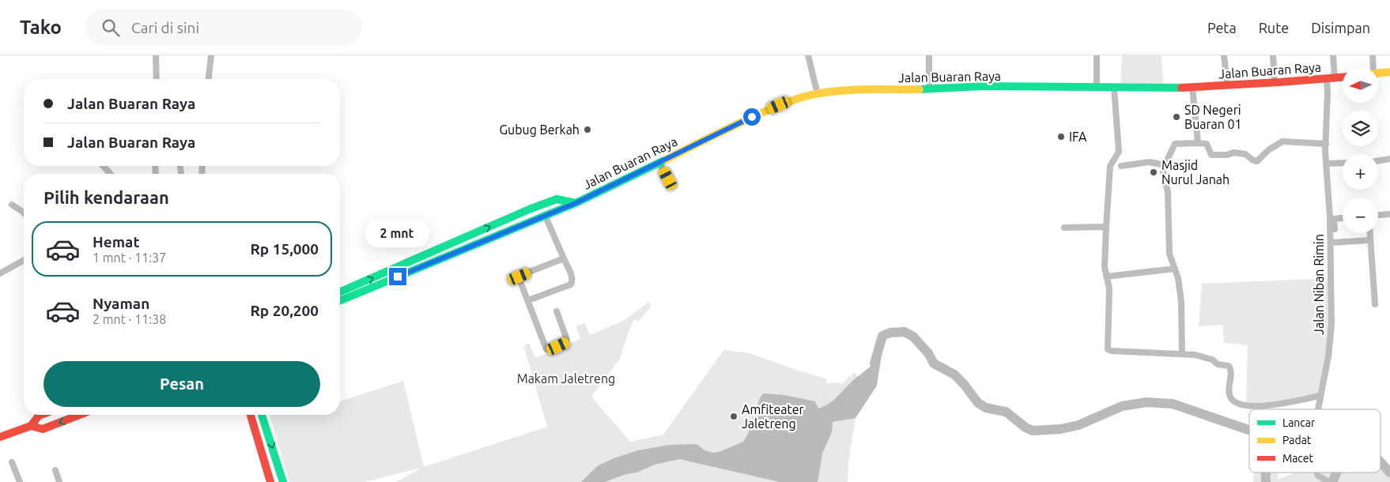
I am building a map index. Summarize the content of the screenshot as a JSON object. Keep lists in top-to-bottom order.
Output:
{
  "streets": {
    "main road": ["Jalan Buaran Raya"],
    "street": ["Jalan Niban Rimin"]
  },
  "crossings": [
    ["Jalan Buaran Raya", "Jalan Niban Rimin"]
  ],
  "parks": ["Makam Jaletreng"],
  "places": [
    "SD Negeri Buaran 01",
    "Gubug Berkah",
    "IFA",
    "Masjid Nurul Janah",
    "Amfiteater Jaletreng"
  ],
  "legend": ["Lancar", "Padat", "Macet"],
  "north": "left",
  "page": {
    "header": "Tako",
    "search": "Cari di sini",
    "nav": ["Peta", "Rute", "Disimpan"],
    "map_buttons": ["+", "−"],
    "banner": ["Jalan Buaran Raya", "Jalan Buaran Raya"],
    "heading": "Pilih kendaraan",
    "bubble": "2 mnt",
    "list": [
      {
        "name": "Hemat",
        "note": "1 mnt · 11:37",
        "value": "Rp 15,000"
      },
      {
        "name": "Nyaman",
        "note": "2 mnt · 11:38",
        "value": "Rp 20,200"
      }
    ],
    "buttons": "Pesan"
  }
}
